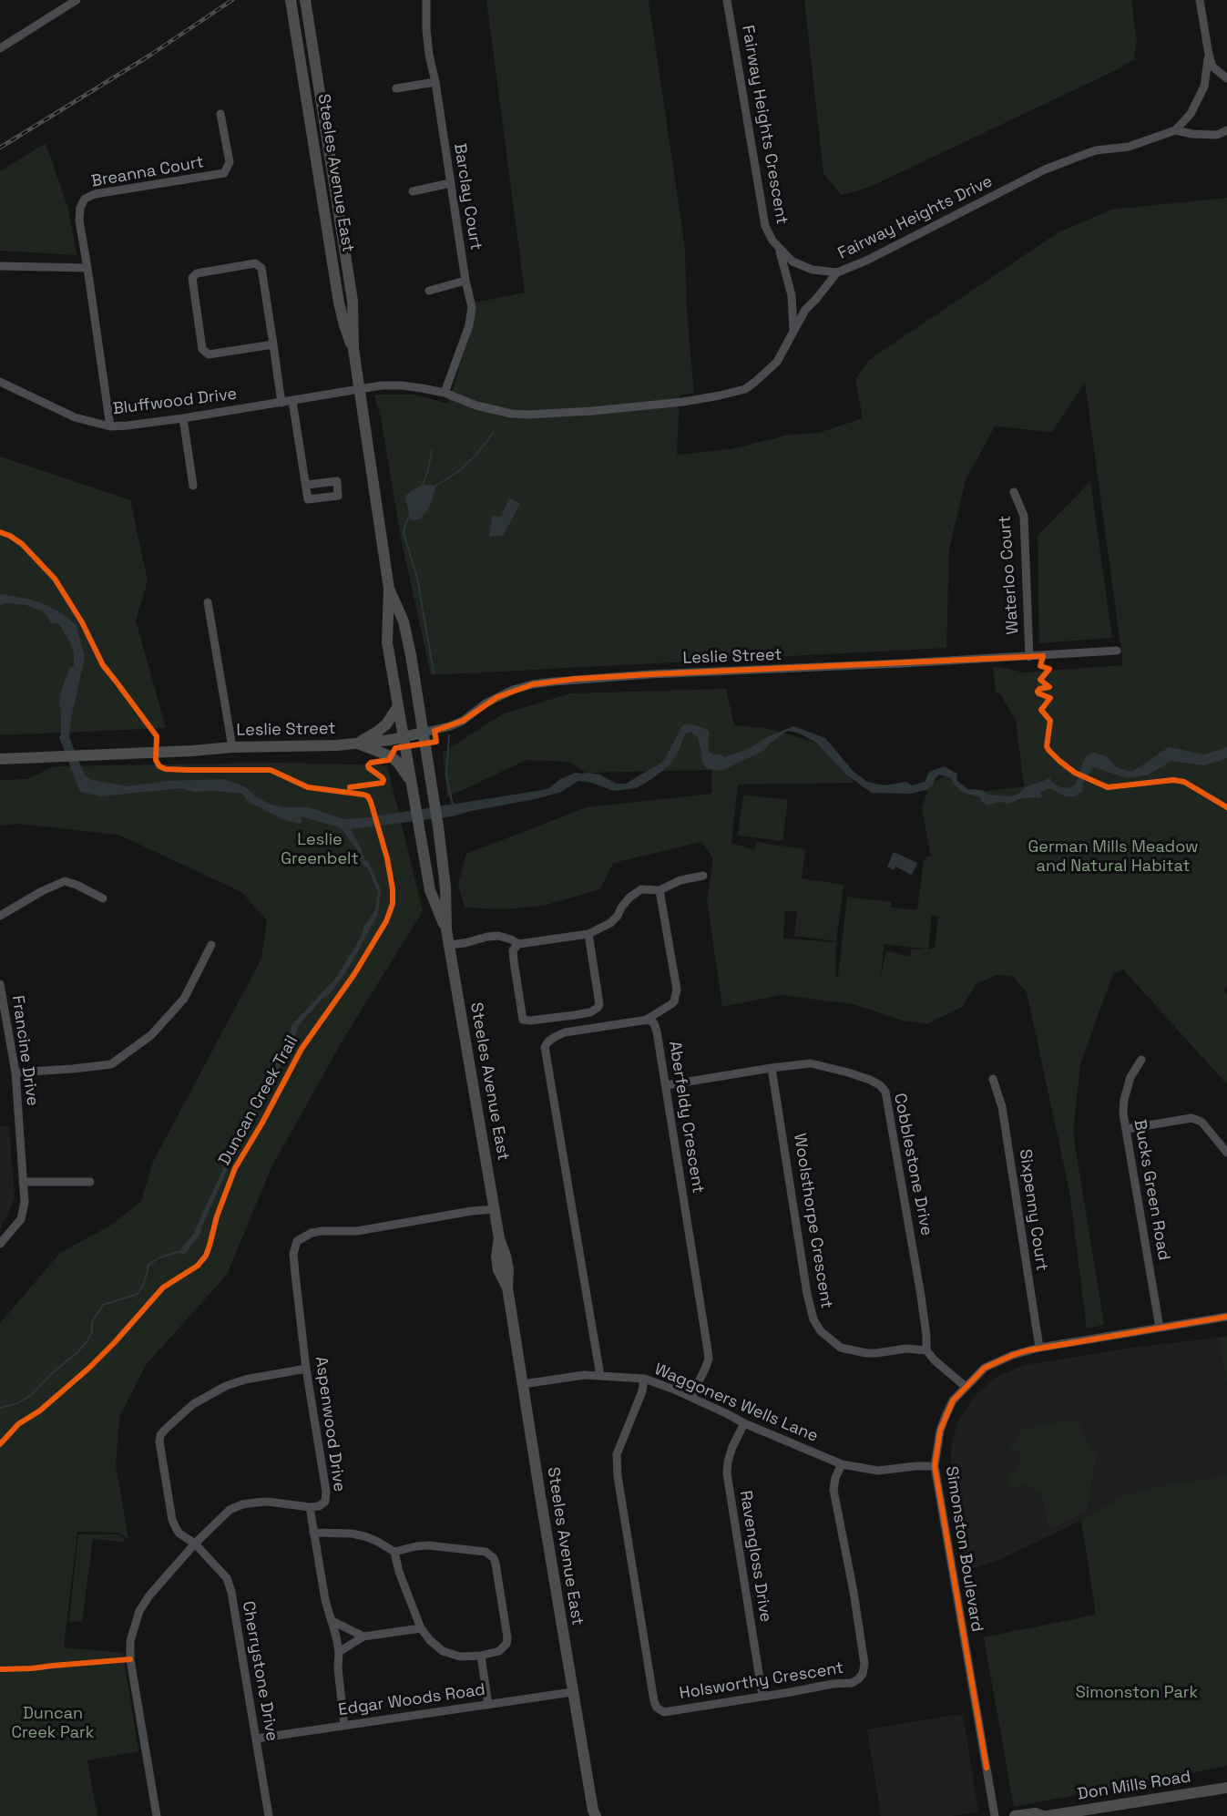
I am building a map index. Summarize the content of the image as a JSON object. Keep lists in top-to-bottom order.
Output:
{
  "streets": {
    "main road": ["Steeles Avenue East", "Leslie Street", "Don Mills Road"],
    "street": [
      "Fairway Heights Crescent",
      "Breanna Court",
      "Barclay Court",
      "Fairway Heights Drive",
      "Bluffwood Drive",
      "Waterloo Court",
      "Francine Drive",
      "Aberfeldy Crescent",
      "Cobblestone Drive",
      "Bucks Green Road",
      "Sixpenny Court",
      "Woolsthorpe Crescent",
      "Waggoners Wells Lane",
      "Aspenwood Drive",
      "Simonston Boulevard",
      "Ravengloss Drive",
      "Cherrystone Drive",
      "Holsworthy Crescent",
      "Edgar Woods Road"
    ],
    "cycle path": ["Duncan Creek Trail"]
  },
  "crossings": [
    ["Fairway Heights Crescent", "Fairway Heights Drive"],
    ["Steeles Avenue East", "Fairway Heights Drive"],
    ["Steeles Avenue East", "Bluffwood Drive"],
    ["Steeles Avenue East", "Leslie Street"],
    ["Steeles Avenue East", "Waggoners Wells Lane"],
    ["Steeles Avenue East", "Aspenwood Drive"],
    ["Steeles Avenue East", "Edgar Woods Road"],
    ["Barclay Court", "Fairway Heights Drive"],
    ["Fairway Heights Drive", "Bluffwood Drive"],
    ["Waterloo Court", "Leslie Street"],
    ["Aberfeldy Crescent", "Cobblestone Drive"],
    ["Aberfeldy Crescent", "Waggoners Wells Lane"],
    ["Cobblestone Drive", "Woolsthorpe Crescent"],
    ["Bucks Green Road", "Simonston Boulevard"],
    ["Sixpenny Court", "Simonston Boulevard"],
    ["Waggoners Wells Lane", "Simonston Boulevard"],
    ["Waggoners Wells Lane", "Ravengloss Drive"],
    ["Waggoners Wells Lane", "Holsworthy Crescent"],
    ["Aspenwood Drive", "Cherrystone Drive"],
    ["Ravengloss Drive", "Holsworthy Crescent"],
    ["Cherrystone Drive", "Edgar Woods Road"]
  ],
  "parks": [
    "Leslie Greenbelt",
    "German Mills Meadow and Natural Habitat",
    "Simonston Park",
    "Duncan Creek Park"
  ]
}
